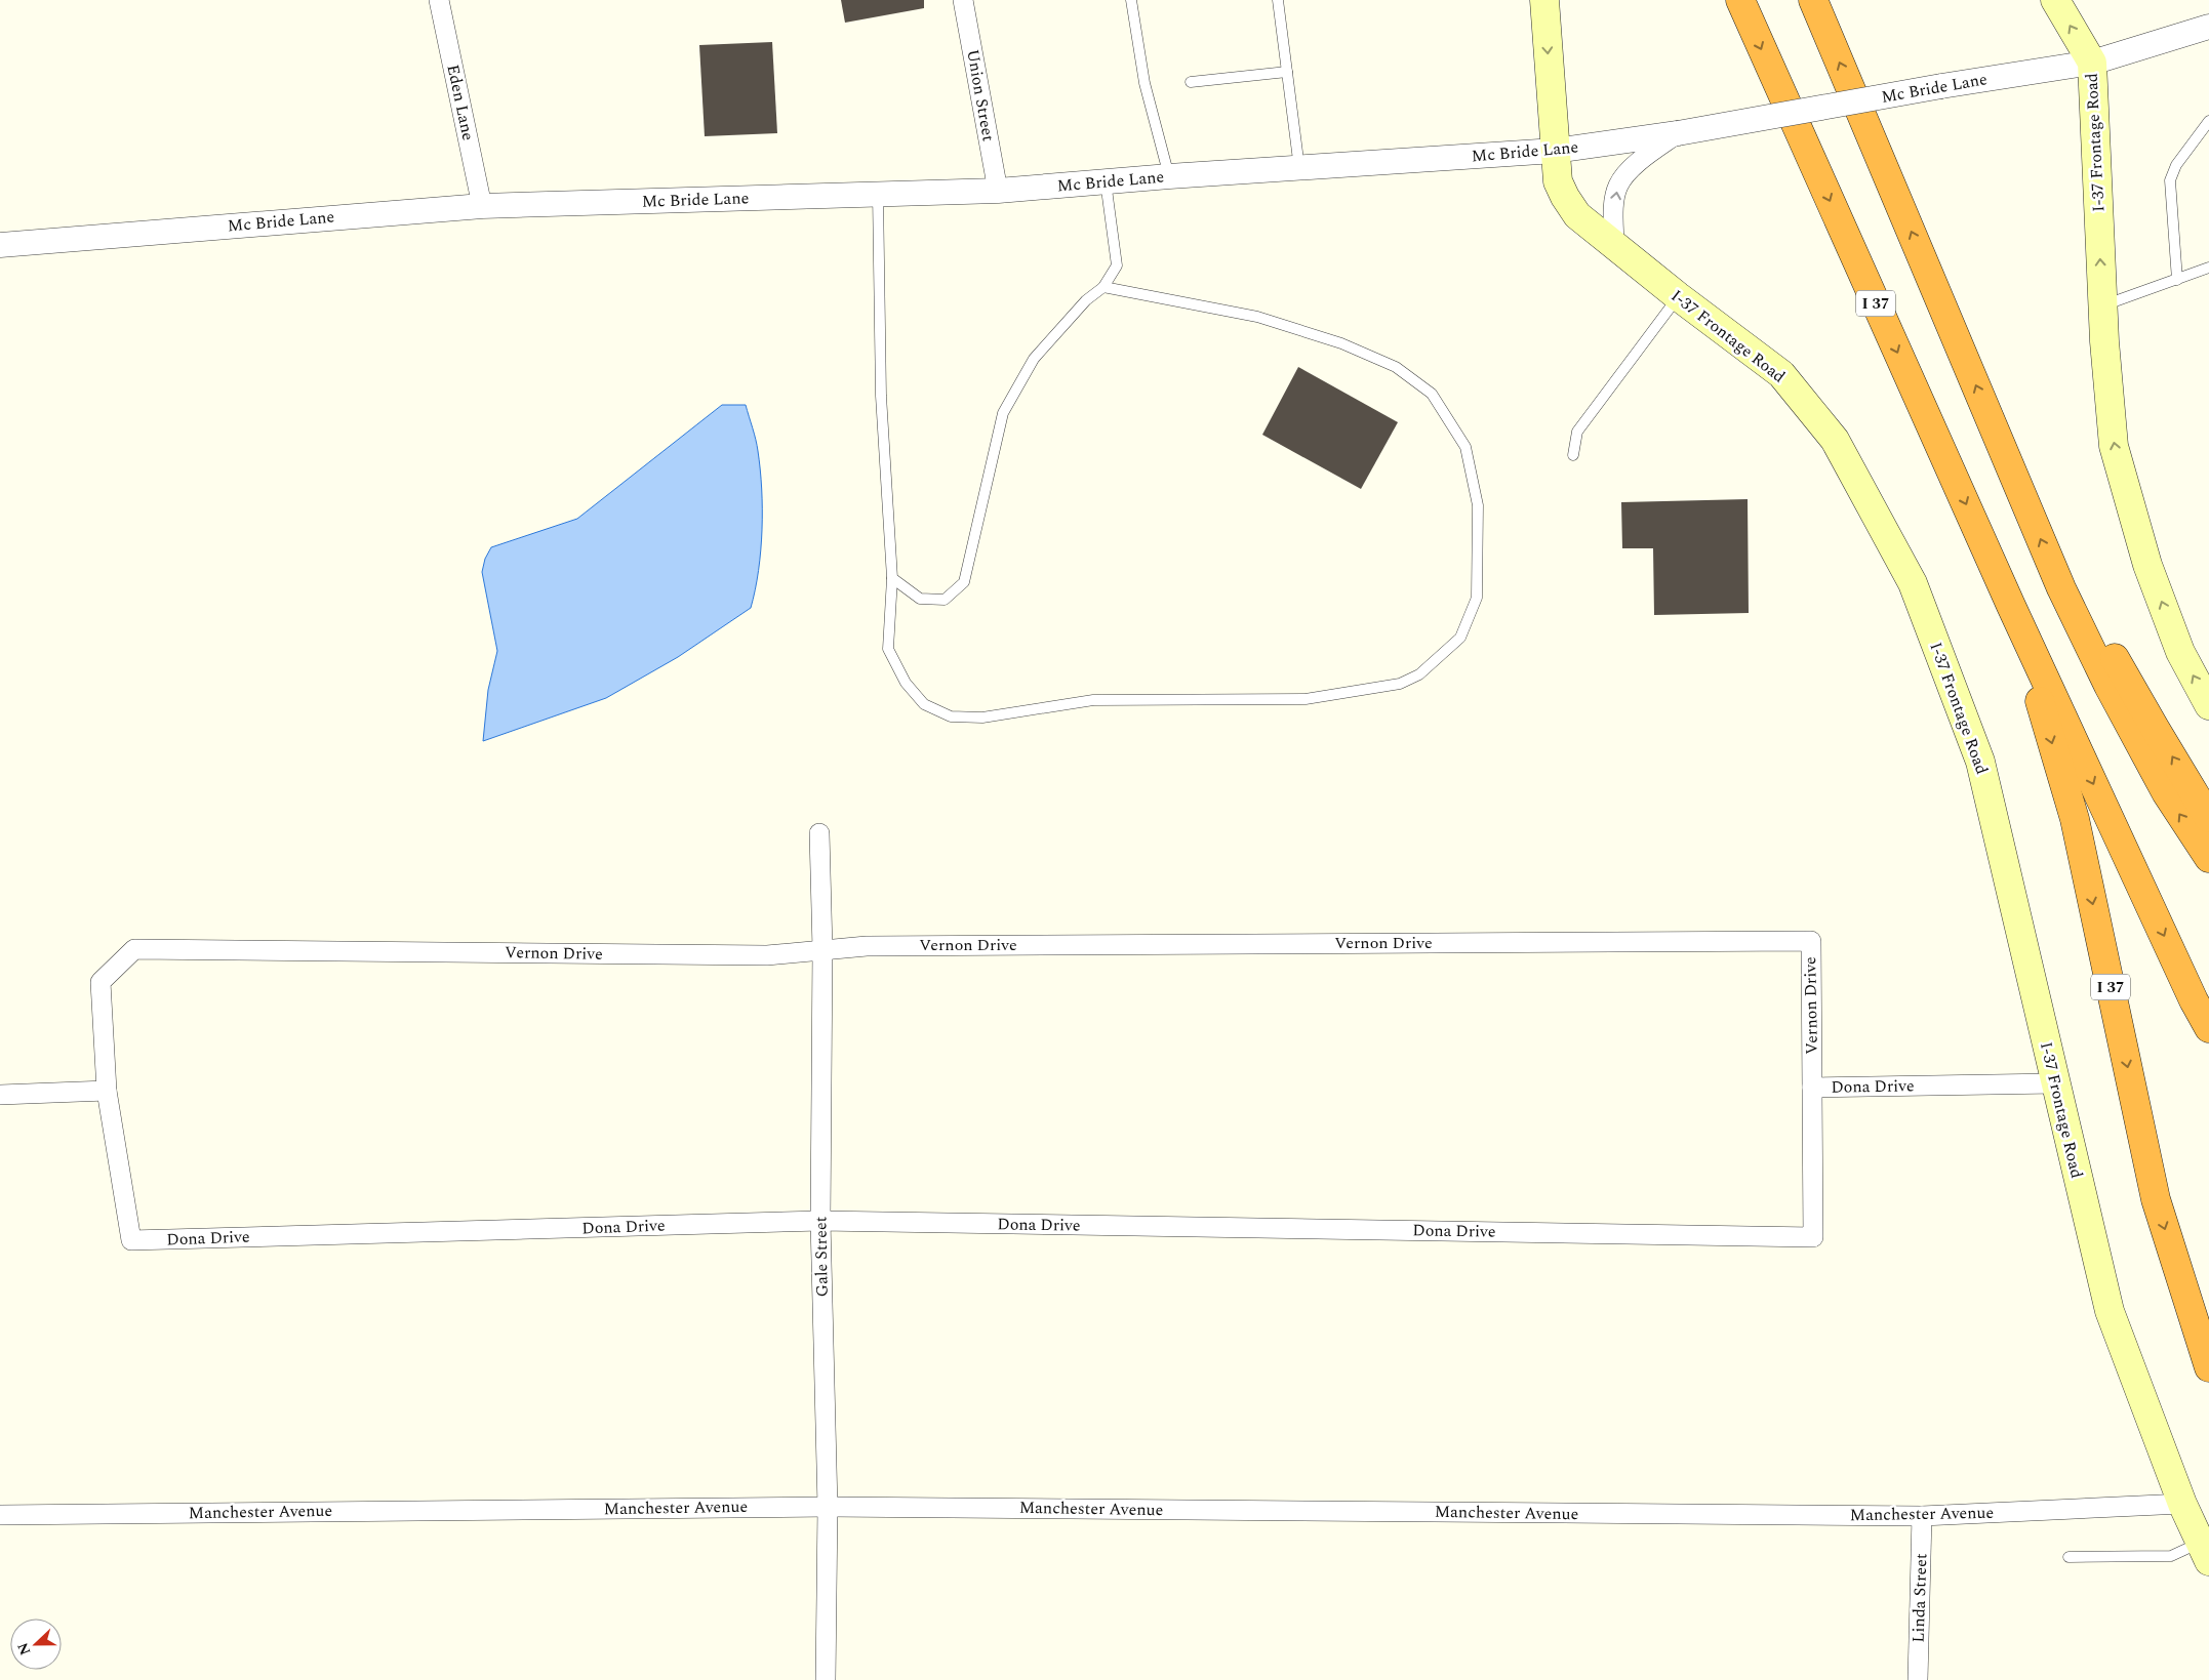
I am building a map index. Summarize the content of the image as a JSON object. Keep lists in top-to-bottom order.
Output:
{
  "streets": {
    "highway": ["I 37"],
    "main road": ["I-37 Frontage Road"],
    "street": [
      "Mc Bride Lane",
      "Union Street",
      "Eden Lane",
      "Vernon Drive",
      "Dona Drive",
      "Gale Street",
      "Manchester Avenue",
      "Linda Street"
    ]
  },
  "crossings": [
    ["Mc Bride Lane", "Union Street"],
    ["Mc Bride Lane", "Eden Lane"],
    ["Mc Bride Lane", "I-37 Frontage Road"],
    ["I-37 Frontage Road", "Dona Drive"],
    ["I-37 Frontage Road", "Manchester Avenue"],
    ["Vernon Drive", "Dona Drive"],
    ["Vernon Drive", "Gale Street"],
    ["Dona Drive", "Gale Street"],
    ["Gale Street", "Manchester Avenue"],
    ["Manchester Avenue", "Linda Street"]
  ],
  "north": "left"
}
